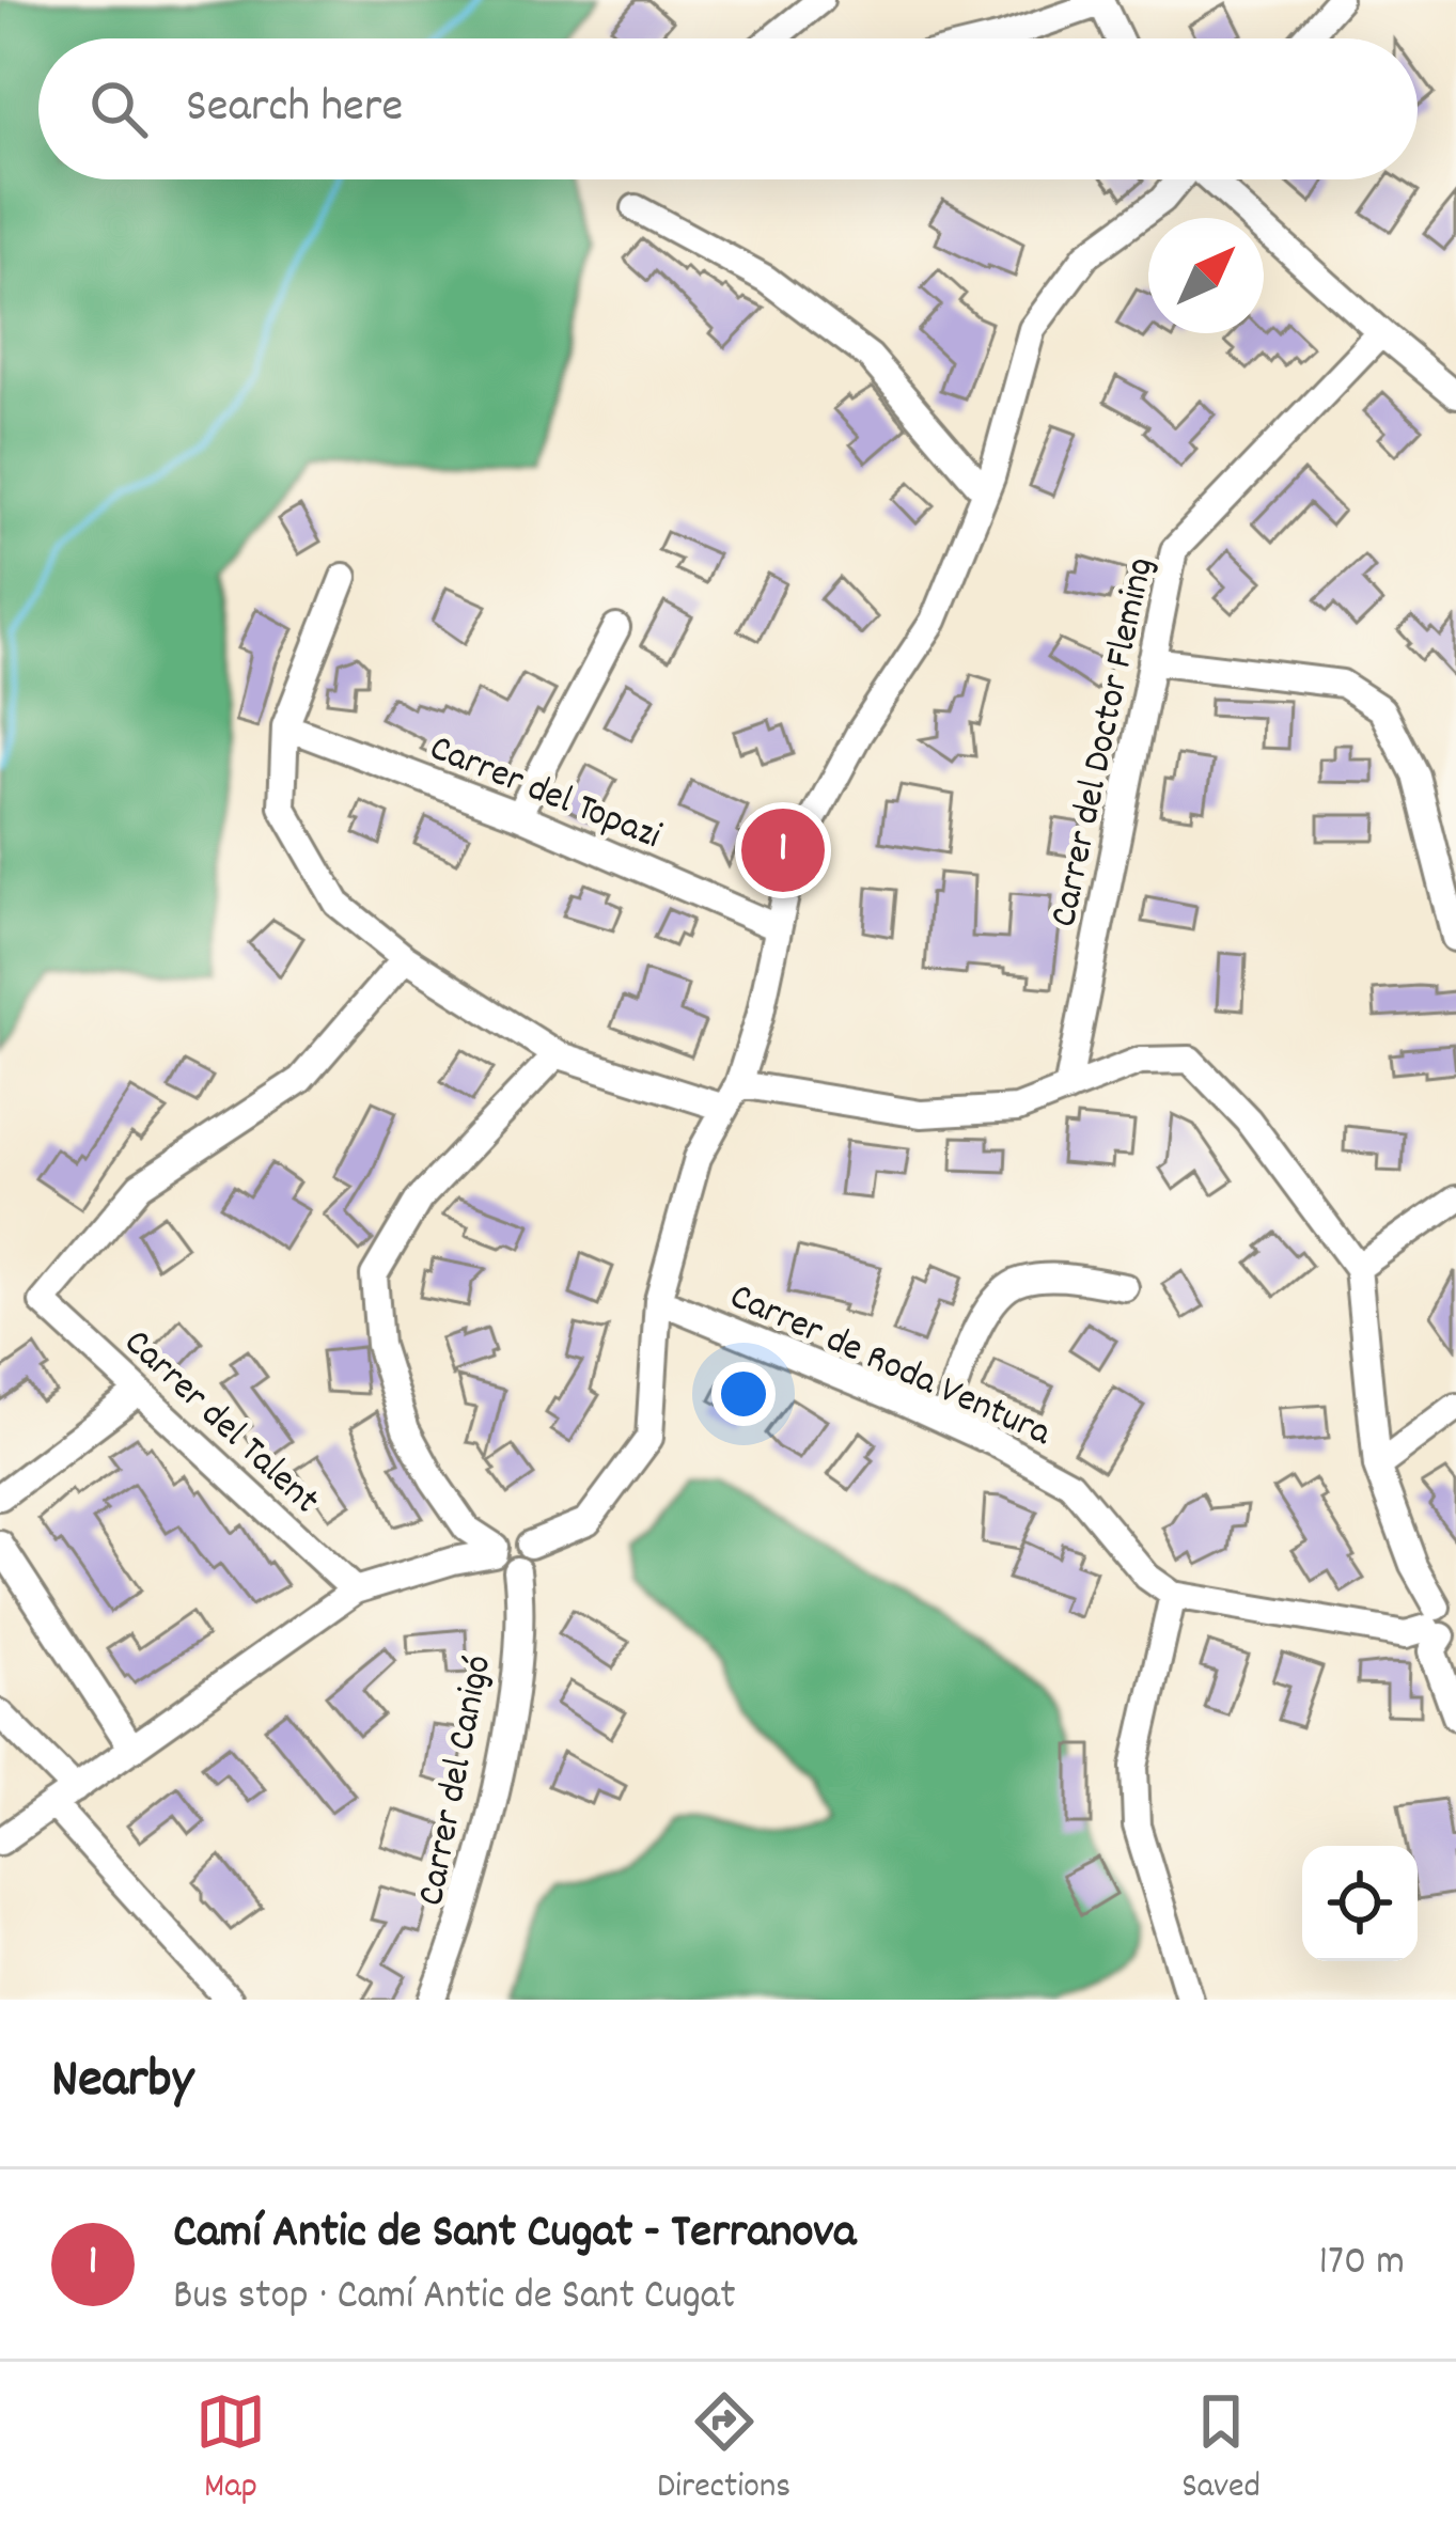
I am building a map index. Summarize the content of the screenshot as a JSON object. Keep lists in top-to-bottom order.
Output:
{
  "streets": {
    "street": [
      "Carrer del Doctor Fleming",
      "Carrer del Topazi",
      "Carrer de Roda Ventura",
      "Carrer del Talent",
      "Carrer del Canigó"
    ]
  },
  "north": "top right",
  "page": {
    "search": "Search here",
    "pins": "1",
    "heading": "Nearby",
    "list": [
      {
        "mark": "1",
        "name": "Camí Antic de Sant Cugat - Terranova",
        "note": "Bus stop · Camí Antic de Sant Cugat",
        "value": "170 m"
      }
    ],
    "nav": ["Map", "Directions", "Saved"]
  }
}
